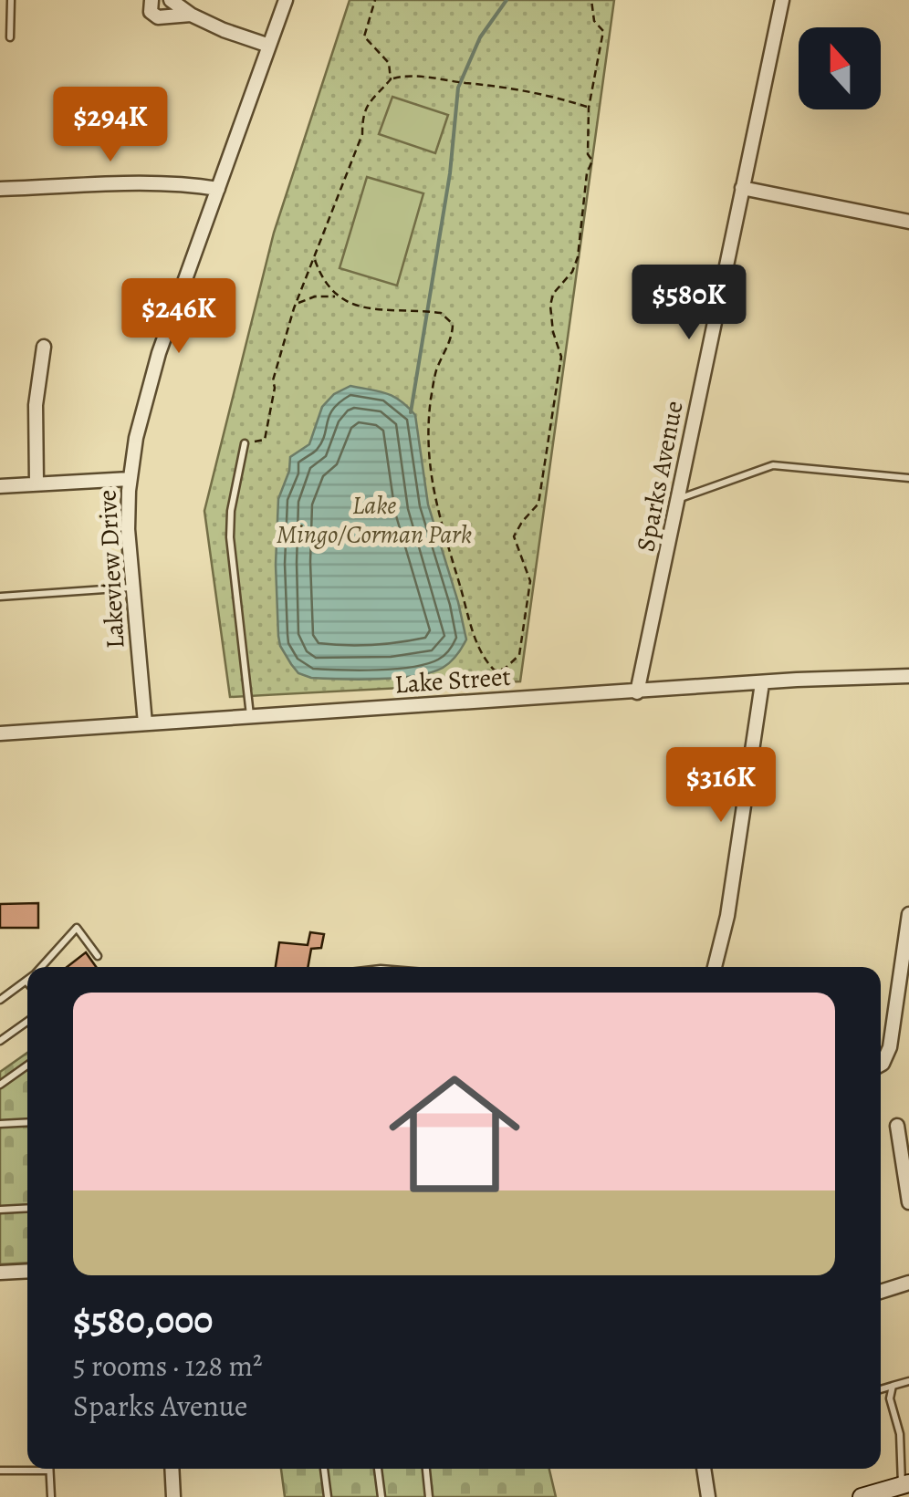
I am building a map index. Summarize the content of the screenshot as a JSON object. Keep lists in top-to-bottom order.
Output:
{
  "streets": {
    "street": ["Sparks Avenue", "Lakeview Drive", "Lake Street"]
  },
  "crossings": [
    ["Sparks Avenue", "Lake Street"],
    ["Lakeview Drive", "Lake Street"]
  ],
  "parks": ["Lake Mingo/Corman Park"],
  "north": "top",
  "page": {
    "price": [
      "$294K",
      "$580K",
      "$246K",
      "$316K"
    ],
    "list": [
      {
        "name": "$580,000",
        "note": "5 rooms · 128 m² · Sparks Avenue"
      }
    ]
  }
}
